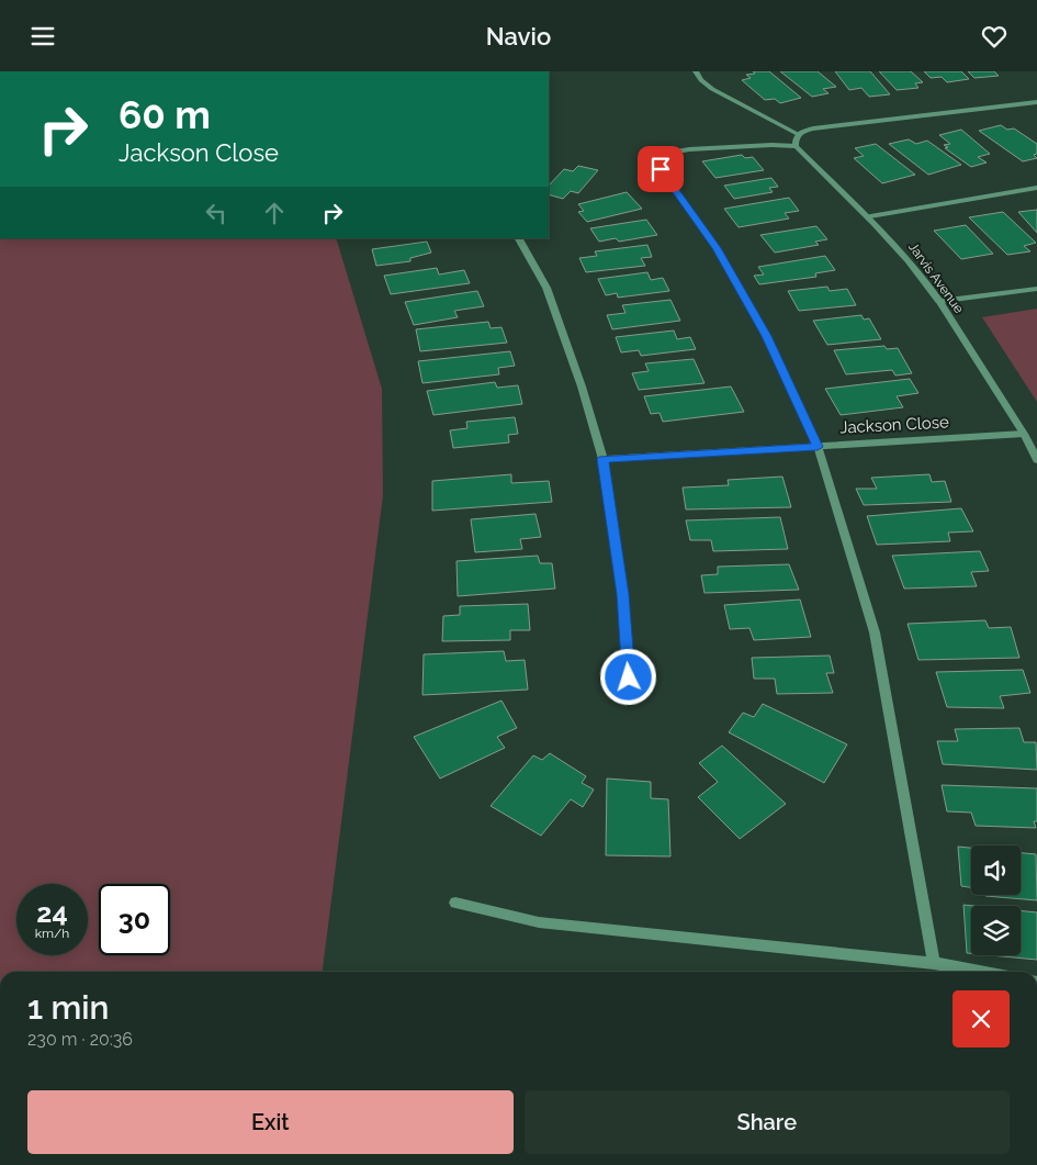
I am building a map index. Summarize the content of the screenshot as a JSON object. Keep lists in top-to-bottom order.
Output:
{
  "streets": {
    "street": ["Jarvis Avenue", "Jackson Close"]
  },
  "crossings": [
    ["Jarvis Avenue", "Jackson Close"]
  ],
  "page": {
    "header": "Navio",
    "turn": ["60 m", "Jackson Close"],
    "speed": "24 km/h",
    "limit": "30",
    "heading": ["1 min", "230 m · 20:36"],
    "buttons": ["Exit", "Share"]
  }
}
